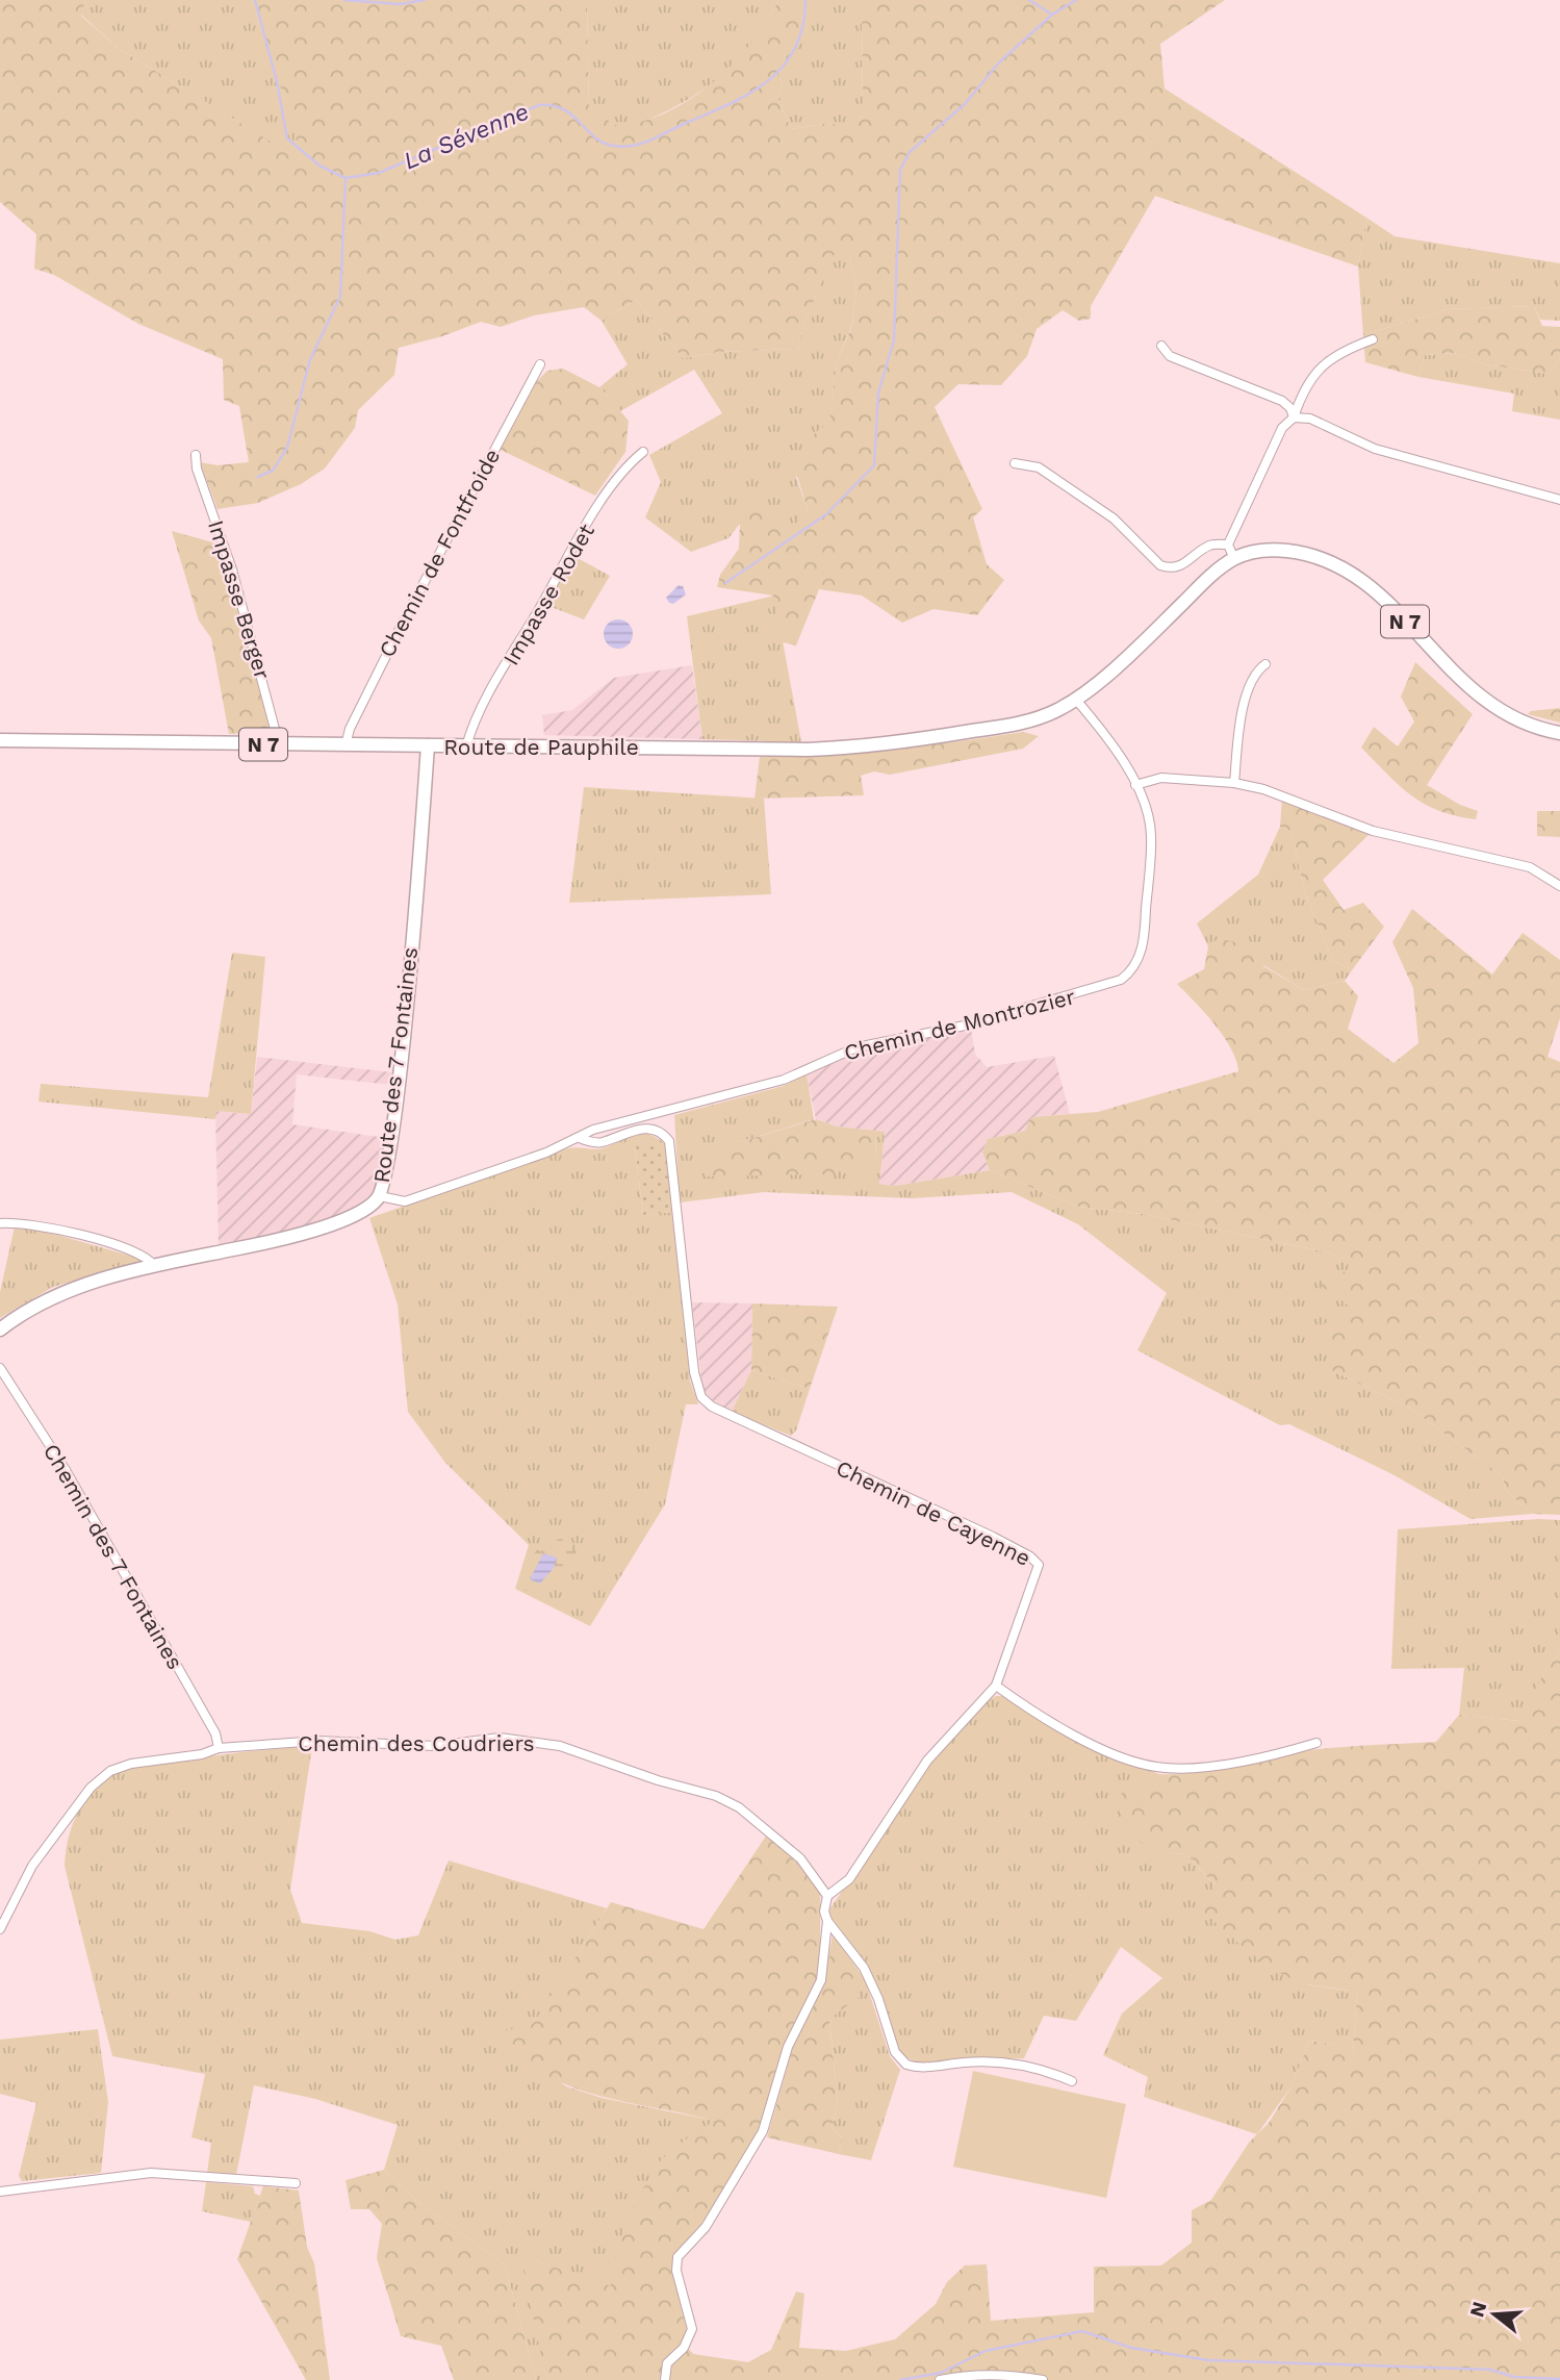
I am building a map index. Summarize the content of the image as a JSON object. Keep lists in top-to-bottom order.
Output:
{
  "streets": {
    "main road": ["N 7", "Route de Pauphile", "Route des 7 Fontaines"],
    "street": [
      "Chemin de Fontfroide",
      "Impasse Rodet",
      "Impasse Berger",
      "Chemin de Montrozier",
      "Chemin de Cayenne",
      "Chemin des 7 Fontaines",
      "Chemin des Coudriers"
    ]
  },
  "crossings": [
    ["Chemin de Fontfroide", "Route de Pauphile"],
    ["Impasse Rodet", "Route de Pauphile"],
    ["Impasse Berger", "Route de Pauphile"],
    ["N 7", "Route de Pauphile"],
    ["N 7", "Chemin de Montrozier"],
    ["Route de Pauphile", "Chemin de Montrozier"],
    ["Route de Pauphile", "Route des 7 Fontaines"],
    ["Chemin de Montrozier", "Route des 7 Fontaines"],
    ["Chemin de Montrozier", "Chemin de Cayenne"],
    ["Chemin de Cayenne", "Chemin des Coudriers"],
    ["Chemin des 7 Fontaines", "Chemin des Coudriers"]
  ],
  "water": ["La Sévenne"],
  "north": "left"
}
